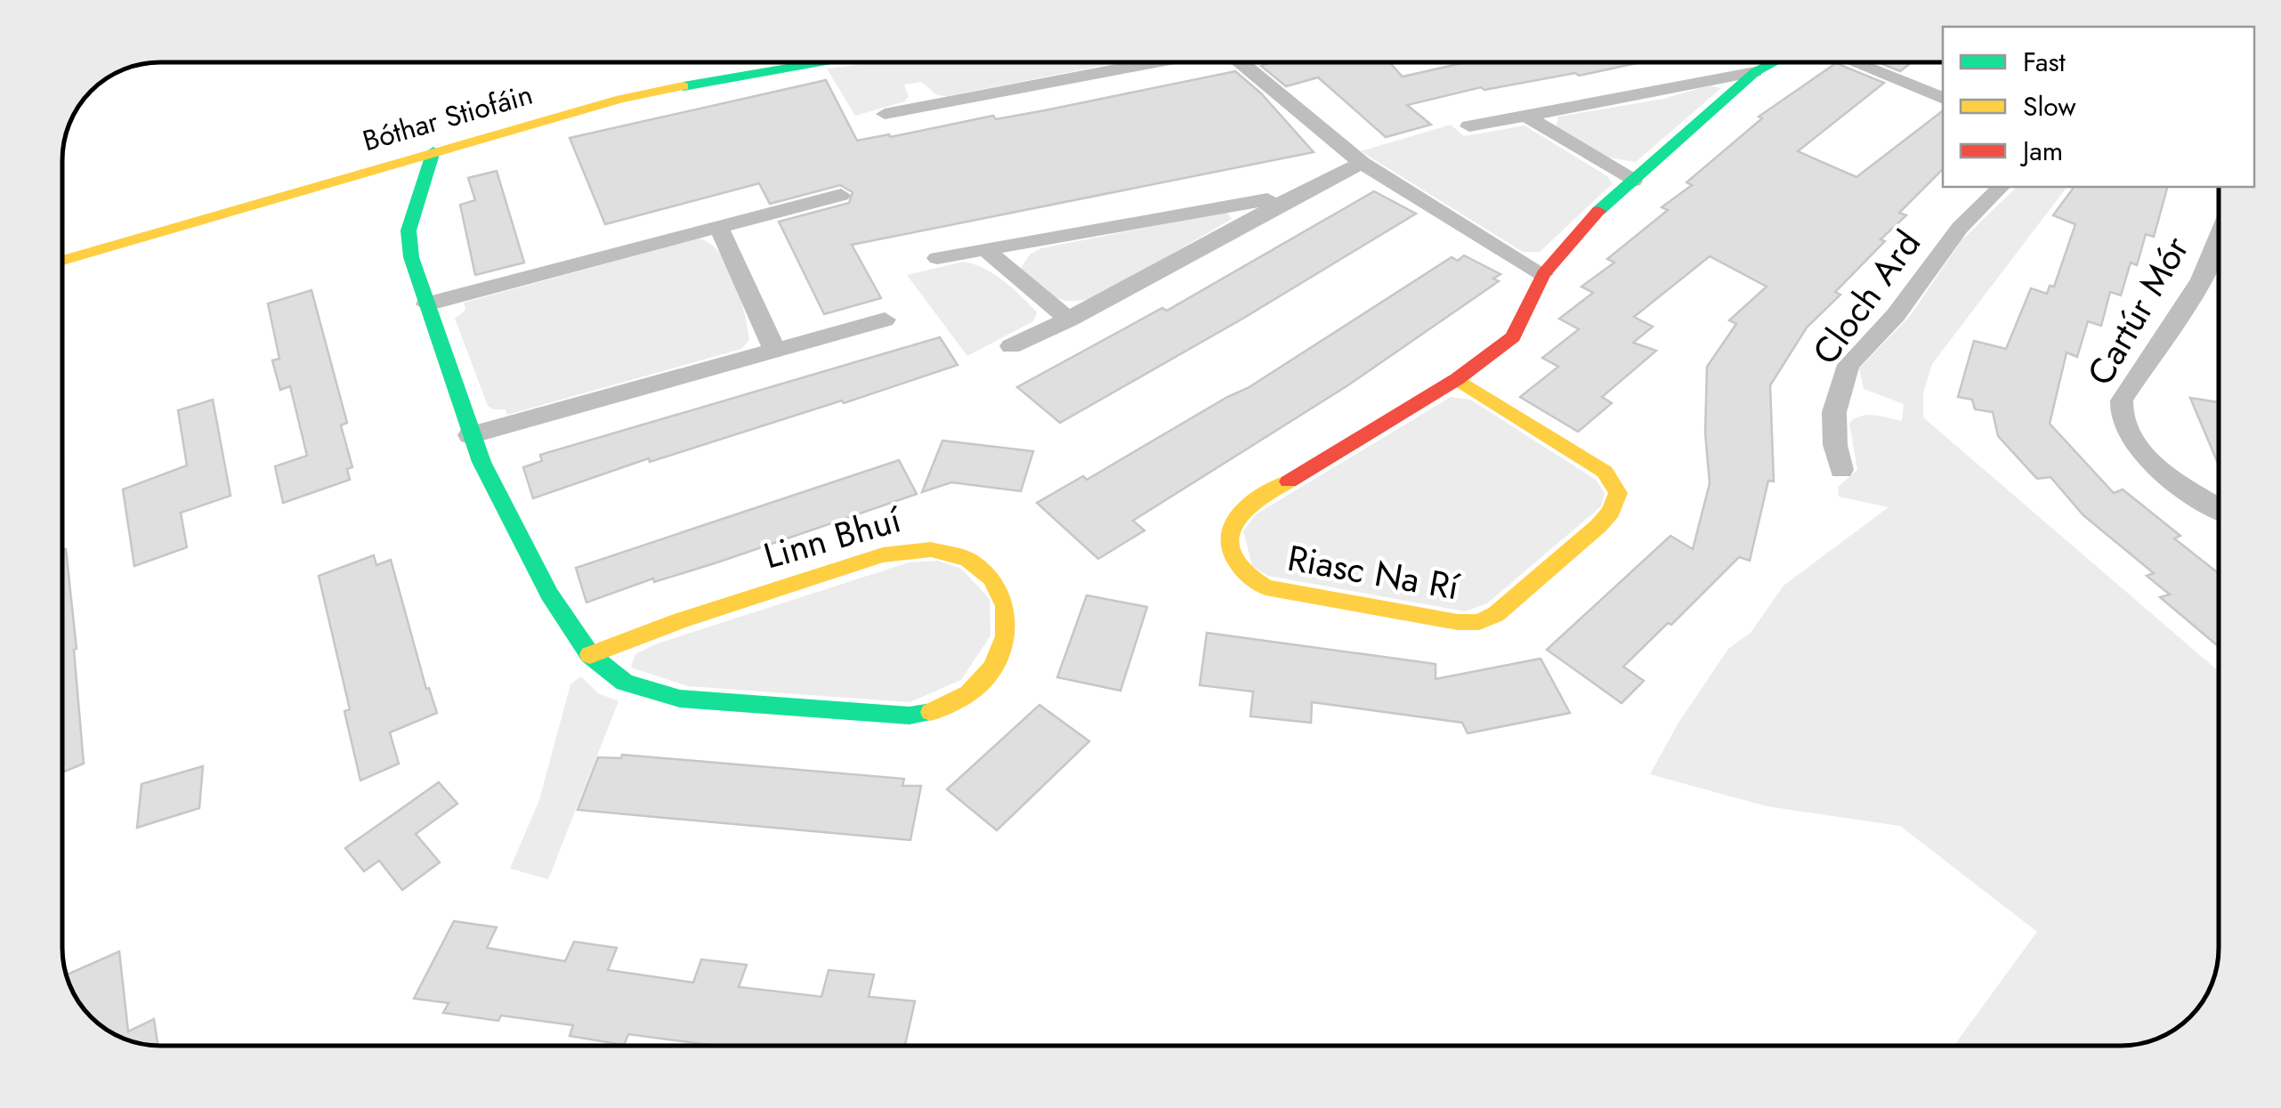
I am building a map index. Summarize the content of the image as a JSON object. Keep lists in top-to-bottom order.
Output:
{
  "streets": {
    "street": [
      "Bóthar Stiofáin",
      "Cloch Ard",
      "Cartúr Mór",
      "Linn Bhuí",
      "Riasc Na Rí"
    ]
  },
  "crossings": [
    ["Bóthar Stiofáin", "Linn Bhuí"]
  ],
  "legend": ["Fast", "Slow", "Jam"]
}
